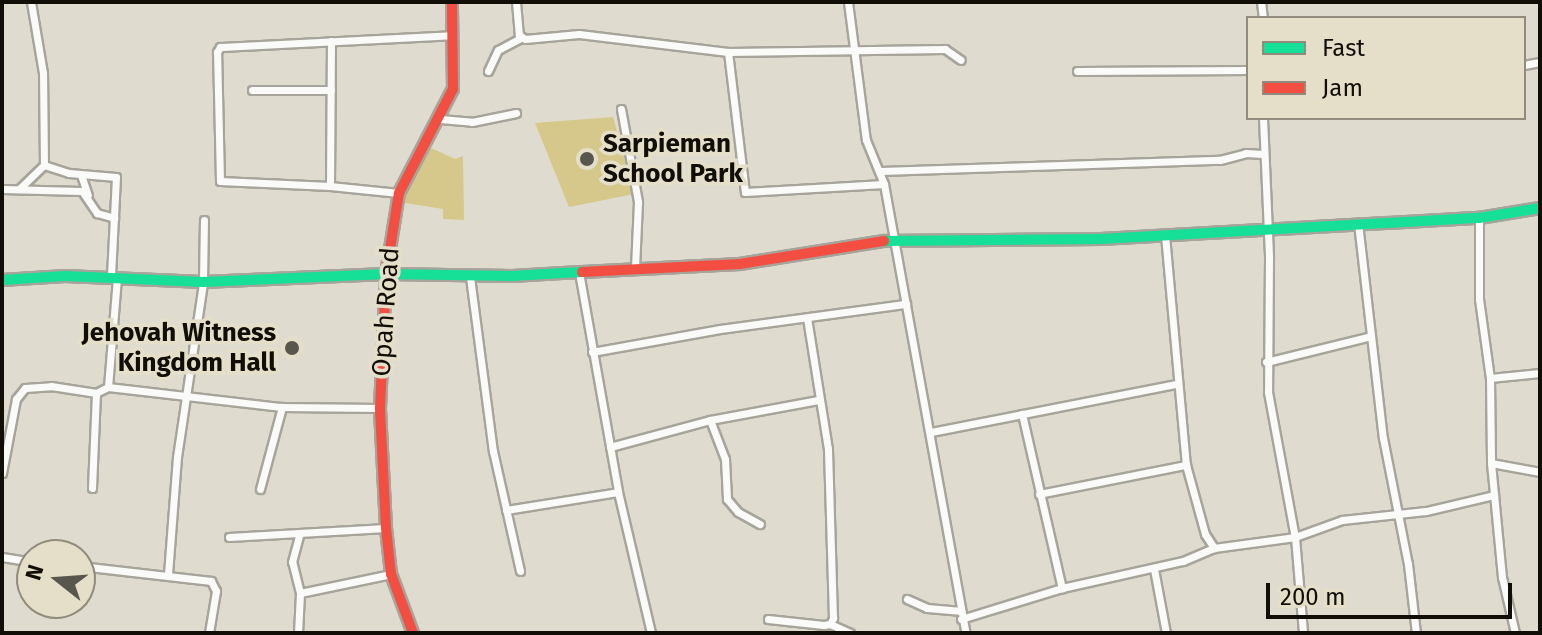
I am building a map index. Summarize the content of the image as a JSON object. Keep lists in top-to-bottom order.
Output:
{
  "streets": {
    "street": ["Opah Road"]
  },
  "places": ["Sarpieman School Park", "Jehovah Witness Kingdom Hall"],
  "legend": ["Fast", "Jam"],
  "scale_bar": "200 m",
  "north": "left"
}
